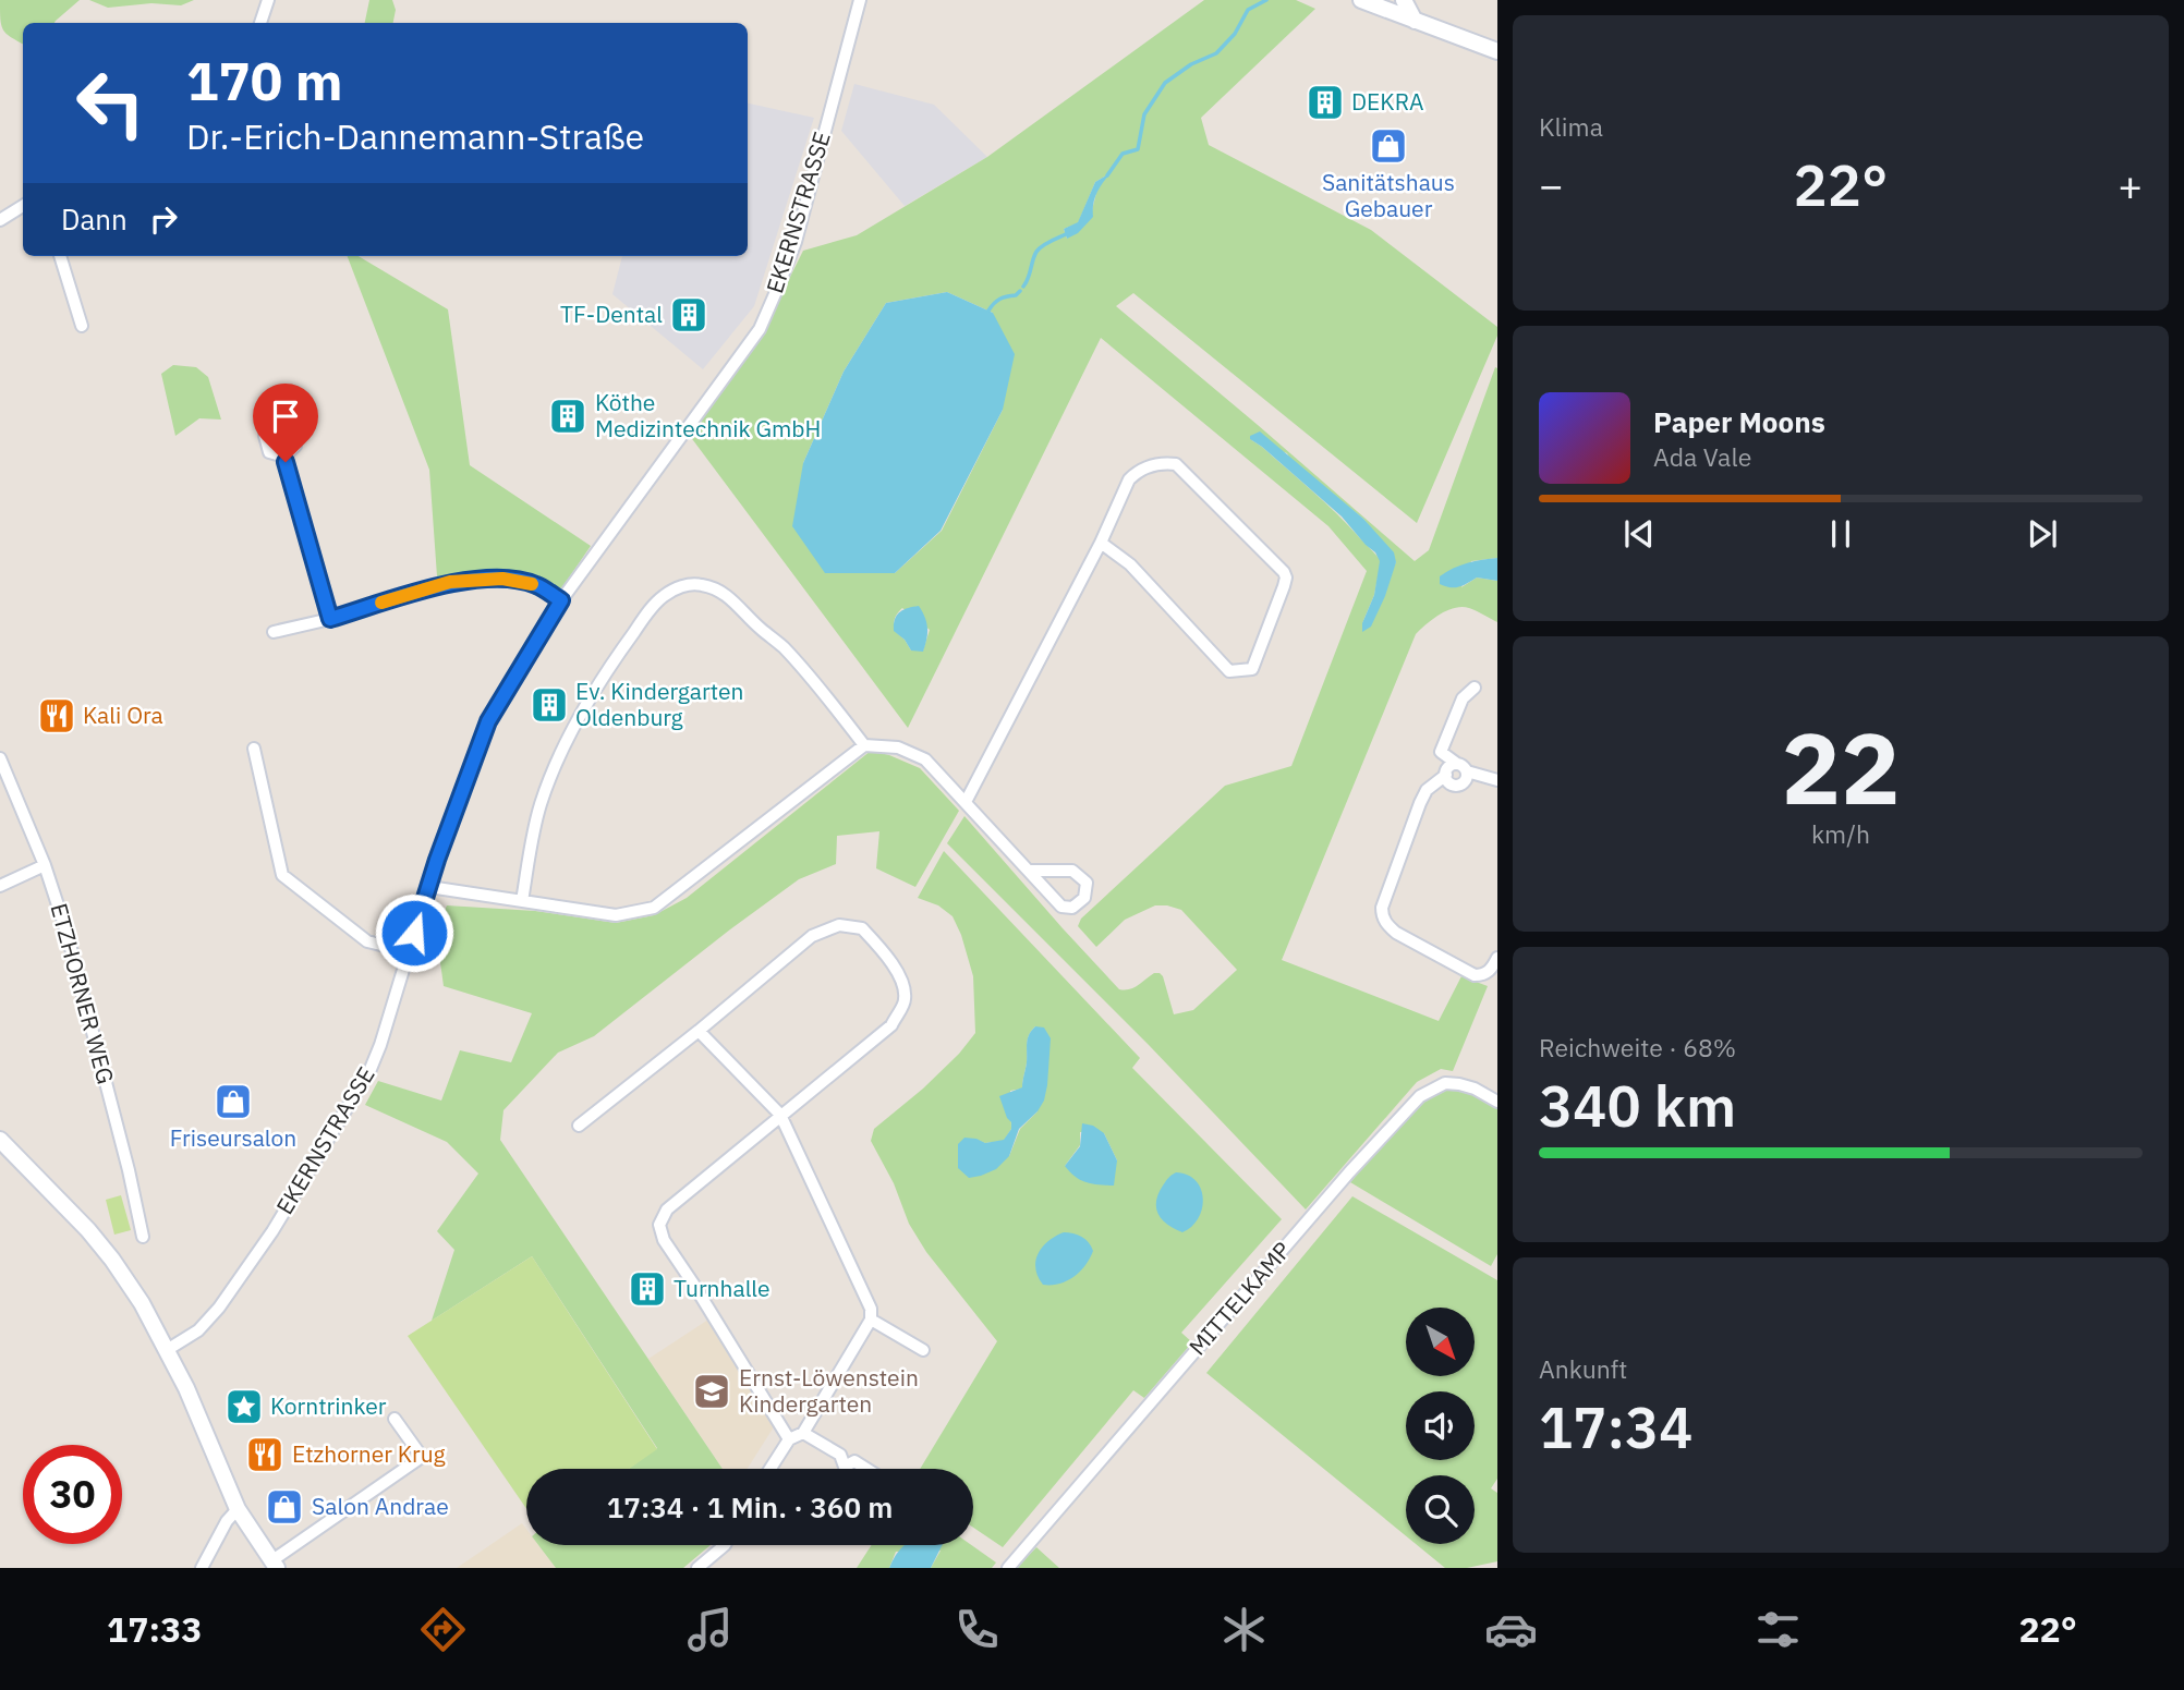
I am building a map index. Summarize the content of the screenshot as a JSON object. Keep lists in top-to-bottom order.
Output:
{
  "streets": {
    "street": ["EKERNSTRASSE", "ETZHORNER WEG", "MITTELKAMP"]
  },
  "places": {
    "building": [
      "DEKRA",
      "TF-Dental",
      "Köthe Medizintechnik GmbH",
      "Ev. Kindergarten Oldenburg",
      "Turnhalle"
    ],
    "shop": ["Sanitätshaus Gebauer", "Friseursalon", "Salon Andrae"],
    "restaurant": ["Kali Ora", "Etzhorner Krug"],
    "school or university": ["Ernst-Löwenstein Kindergarten"],
    "place": ["Korntrinker"]
  },
  "north": "bottom right",
  "page": {
    "tile": [
      "Klima",
      ["22", "km/h"],
      ["Reichweite · 68%", "340 km"],
      ["Ankunft", "17:34"]
    ],
    "turn": ["170 m", "Dr.-Erich-Dannemann-Straße"],
    "heat": ["−", "22°", "+"],
    "then": "Dann",
    "song": ["Paper Moons", "Ada Vale"],
    "limit": "30",
    "trip": "17:34 · 1 Min. · 360 m",
    "tabs": ["17:33", "22°"]
  }
}
